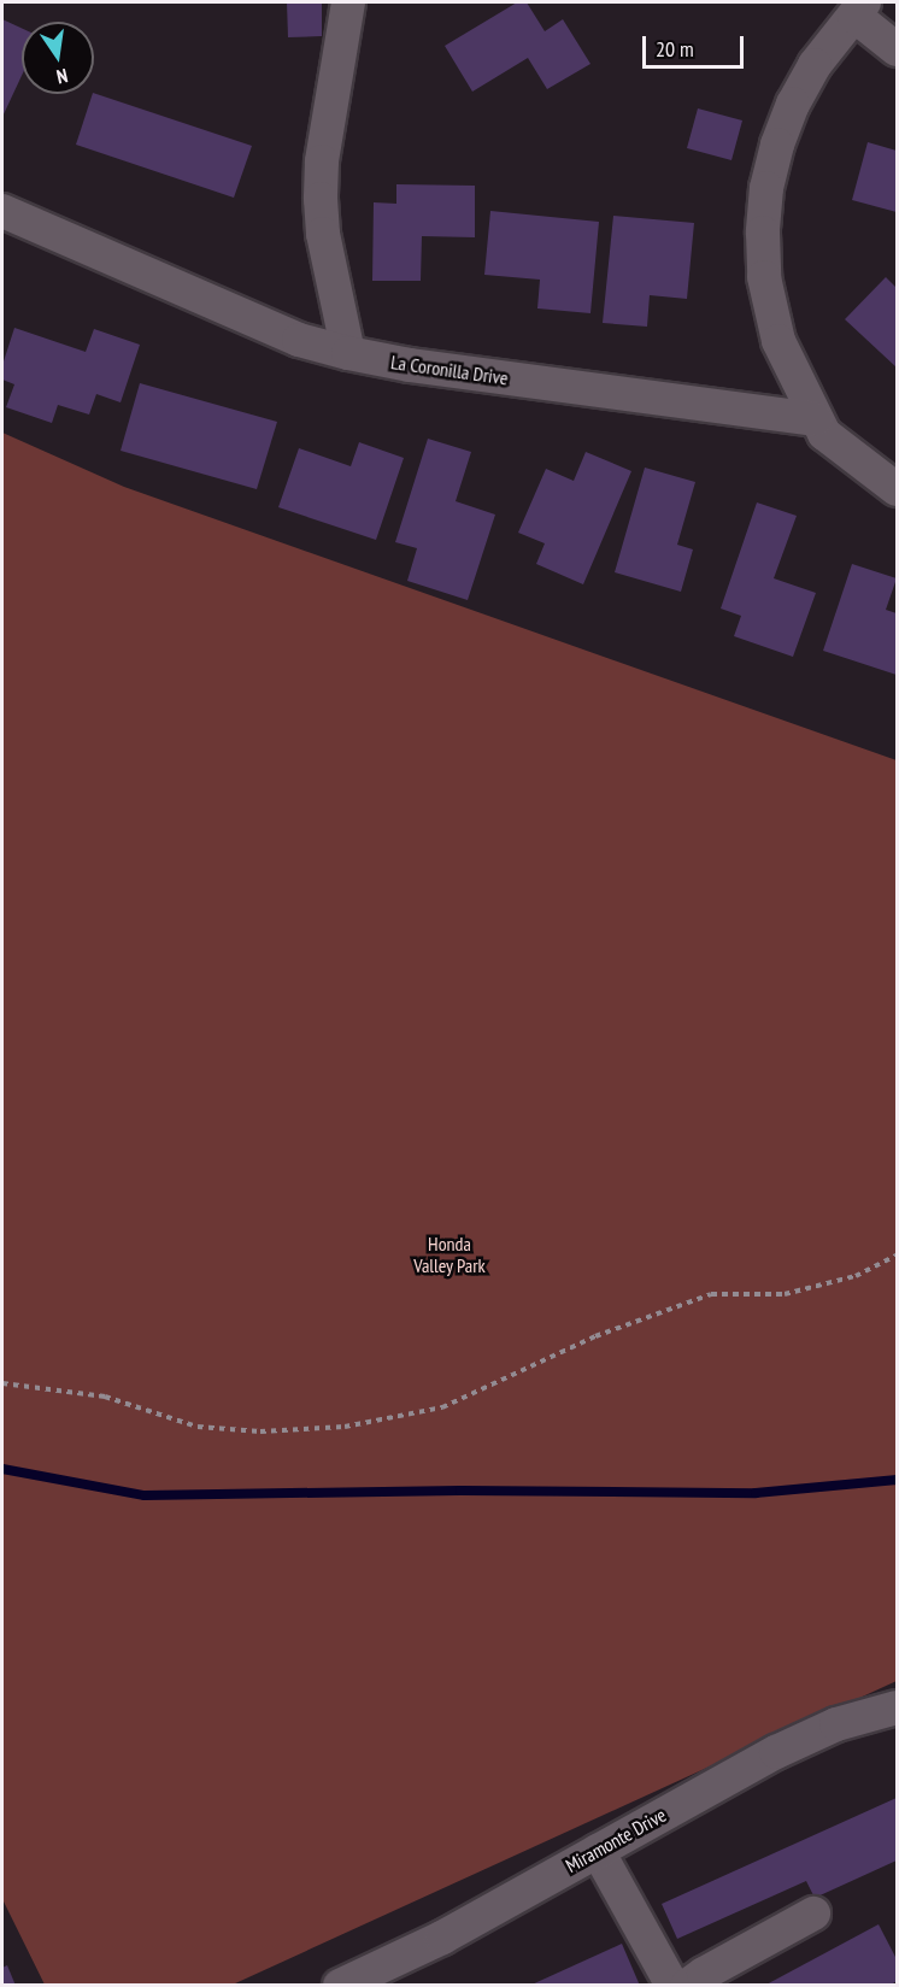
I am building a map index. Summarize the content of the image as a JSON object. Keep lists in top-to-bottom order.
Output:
{
  "streets": {
    "street": ["La Coronilla Drive", "Miramonte Drive"]
  },
  "parks": ["Honda Valley Park"],
  "scale_bar": "20 m",
  "north": "bottom"
}
